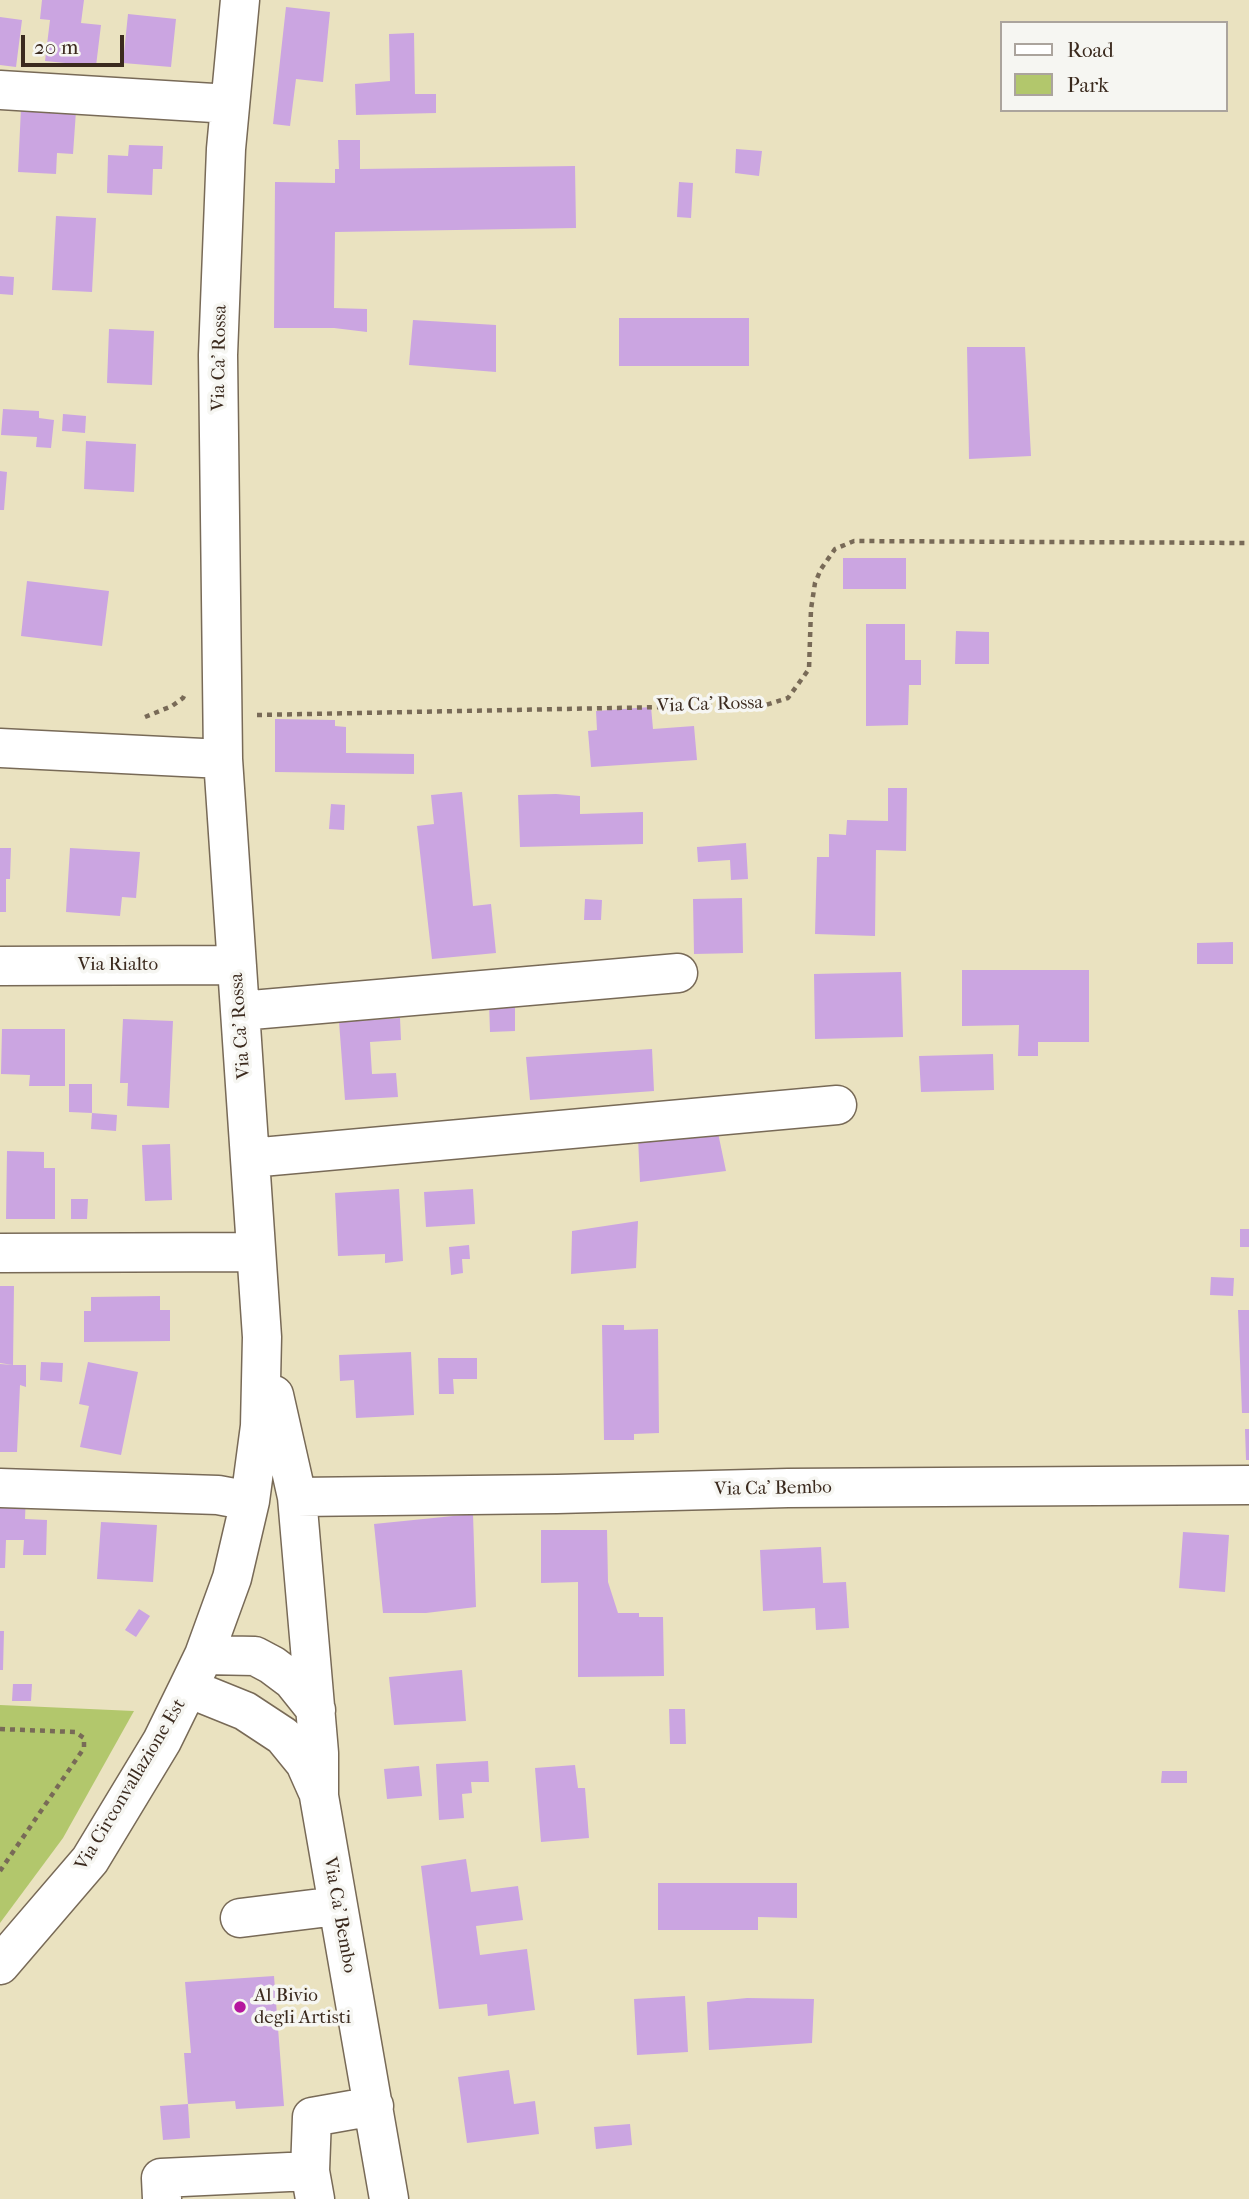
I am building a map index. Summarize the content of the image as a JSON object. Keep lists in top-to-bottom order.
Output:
{
  "streets": {
    "street": [
      "Via Ca' Rossa",
      "Via Rialto",
      "Via Ca' Bembo",
      "Via Circonvallazione Est"
    ]
  },
  "crossings": [
    ["Via Ca' Rossa", "Via Rialto"],
    ["Via Ca' Rossa", "Via Ca' Bembo"],
    ["Via Ca' Rossa", "Via Circonvallazione Est"],
    ["Via Ca' Bembo", "Via Circonvallazione Est"]
  ],
  "places": ["Al Bivio degli Artisti"],
  "legend": ["Road", "Park"],
  "scale_bar": "20 m"
}
